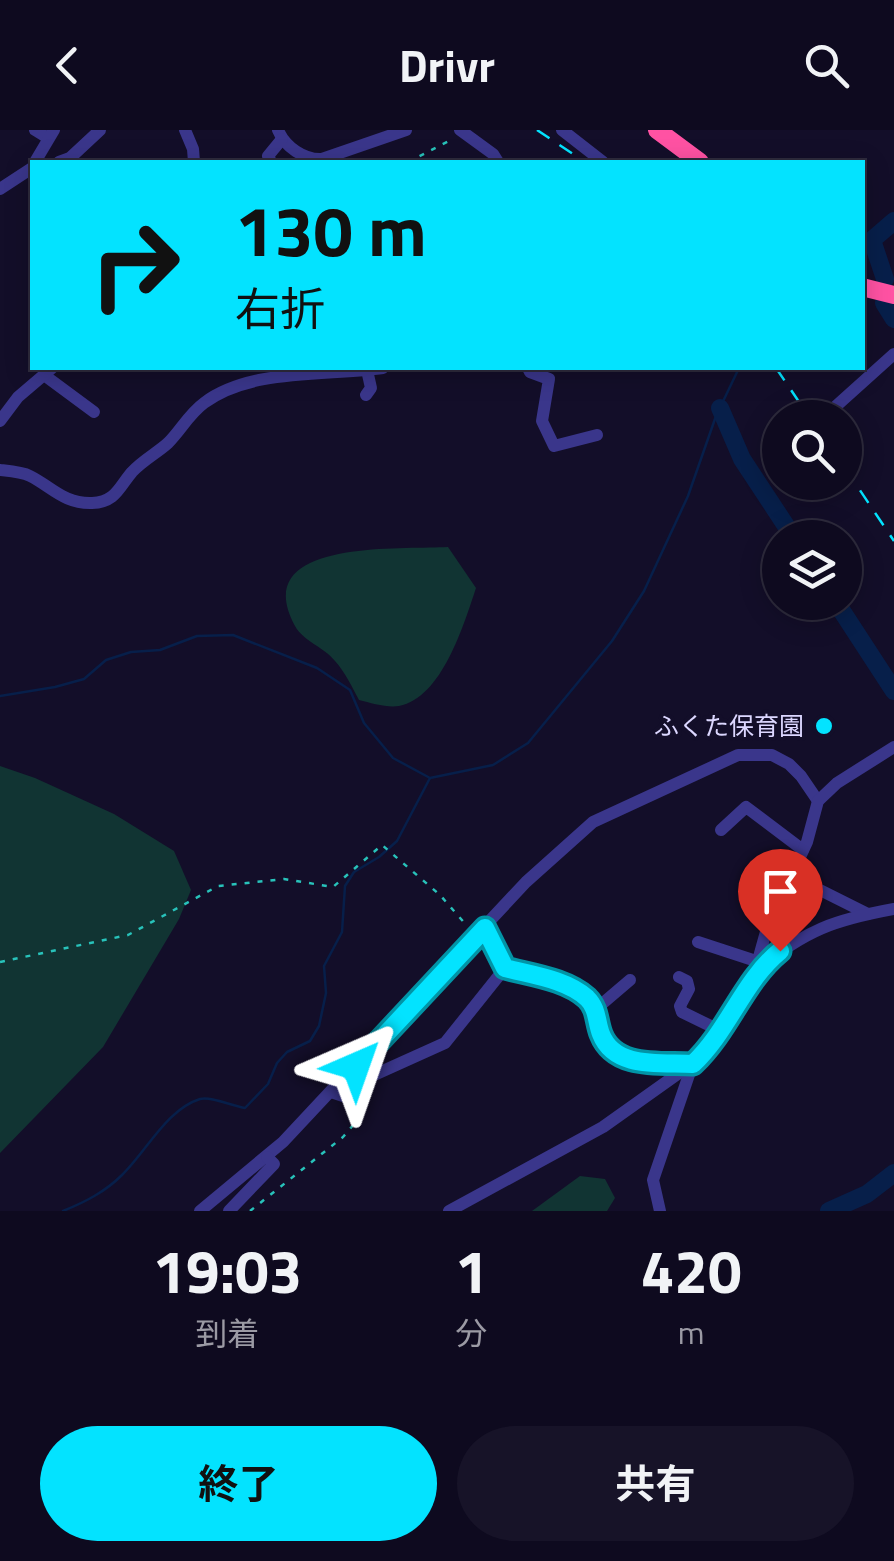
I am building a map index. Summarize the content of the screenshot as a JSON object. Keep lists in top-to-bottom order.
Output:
{
  "places": ["ふくた保育園"],
  "page": {
    "header": "Drivr",
    "turn": ["130 m", "右折"],
    "eta": [
      "19:03",
      "到着",
      "1",
      "分",
      "420",
      "m"
    ],
    "buttons": ["終了", "共有"]
  }
}
